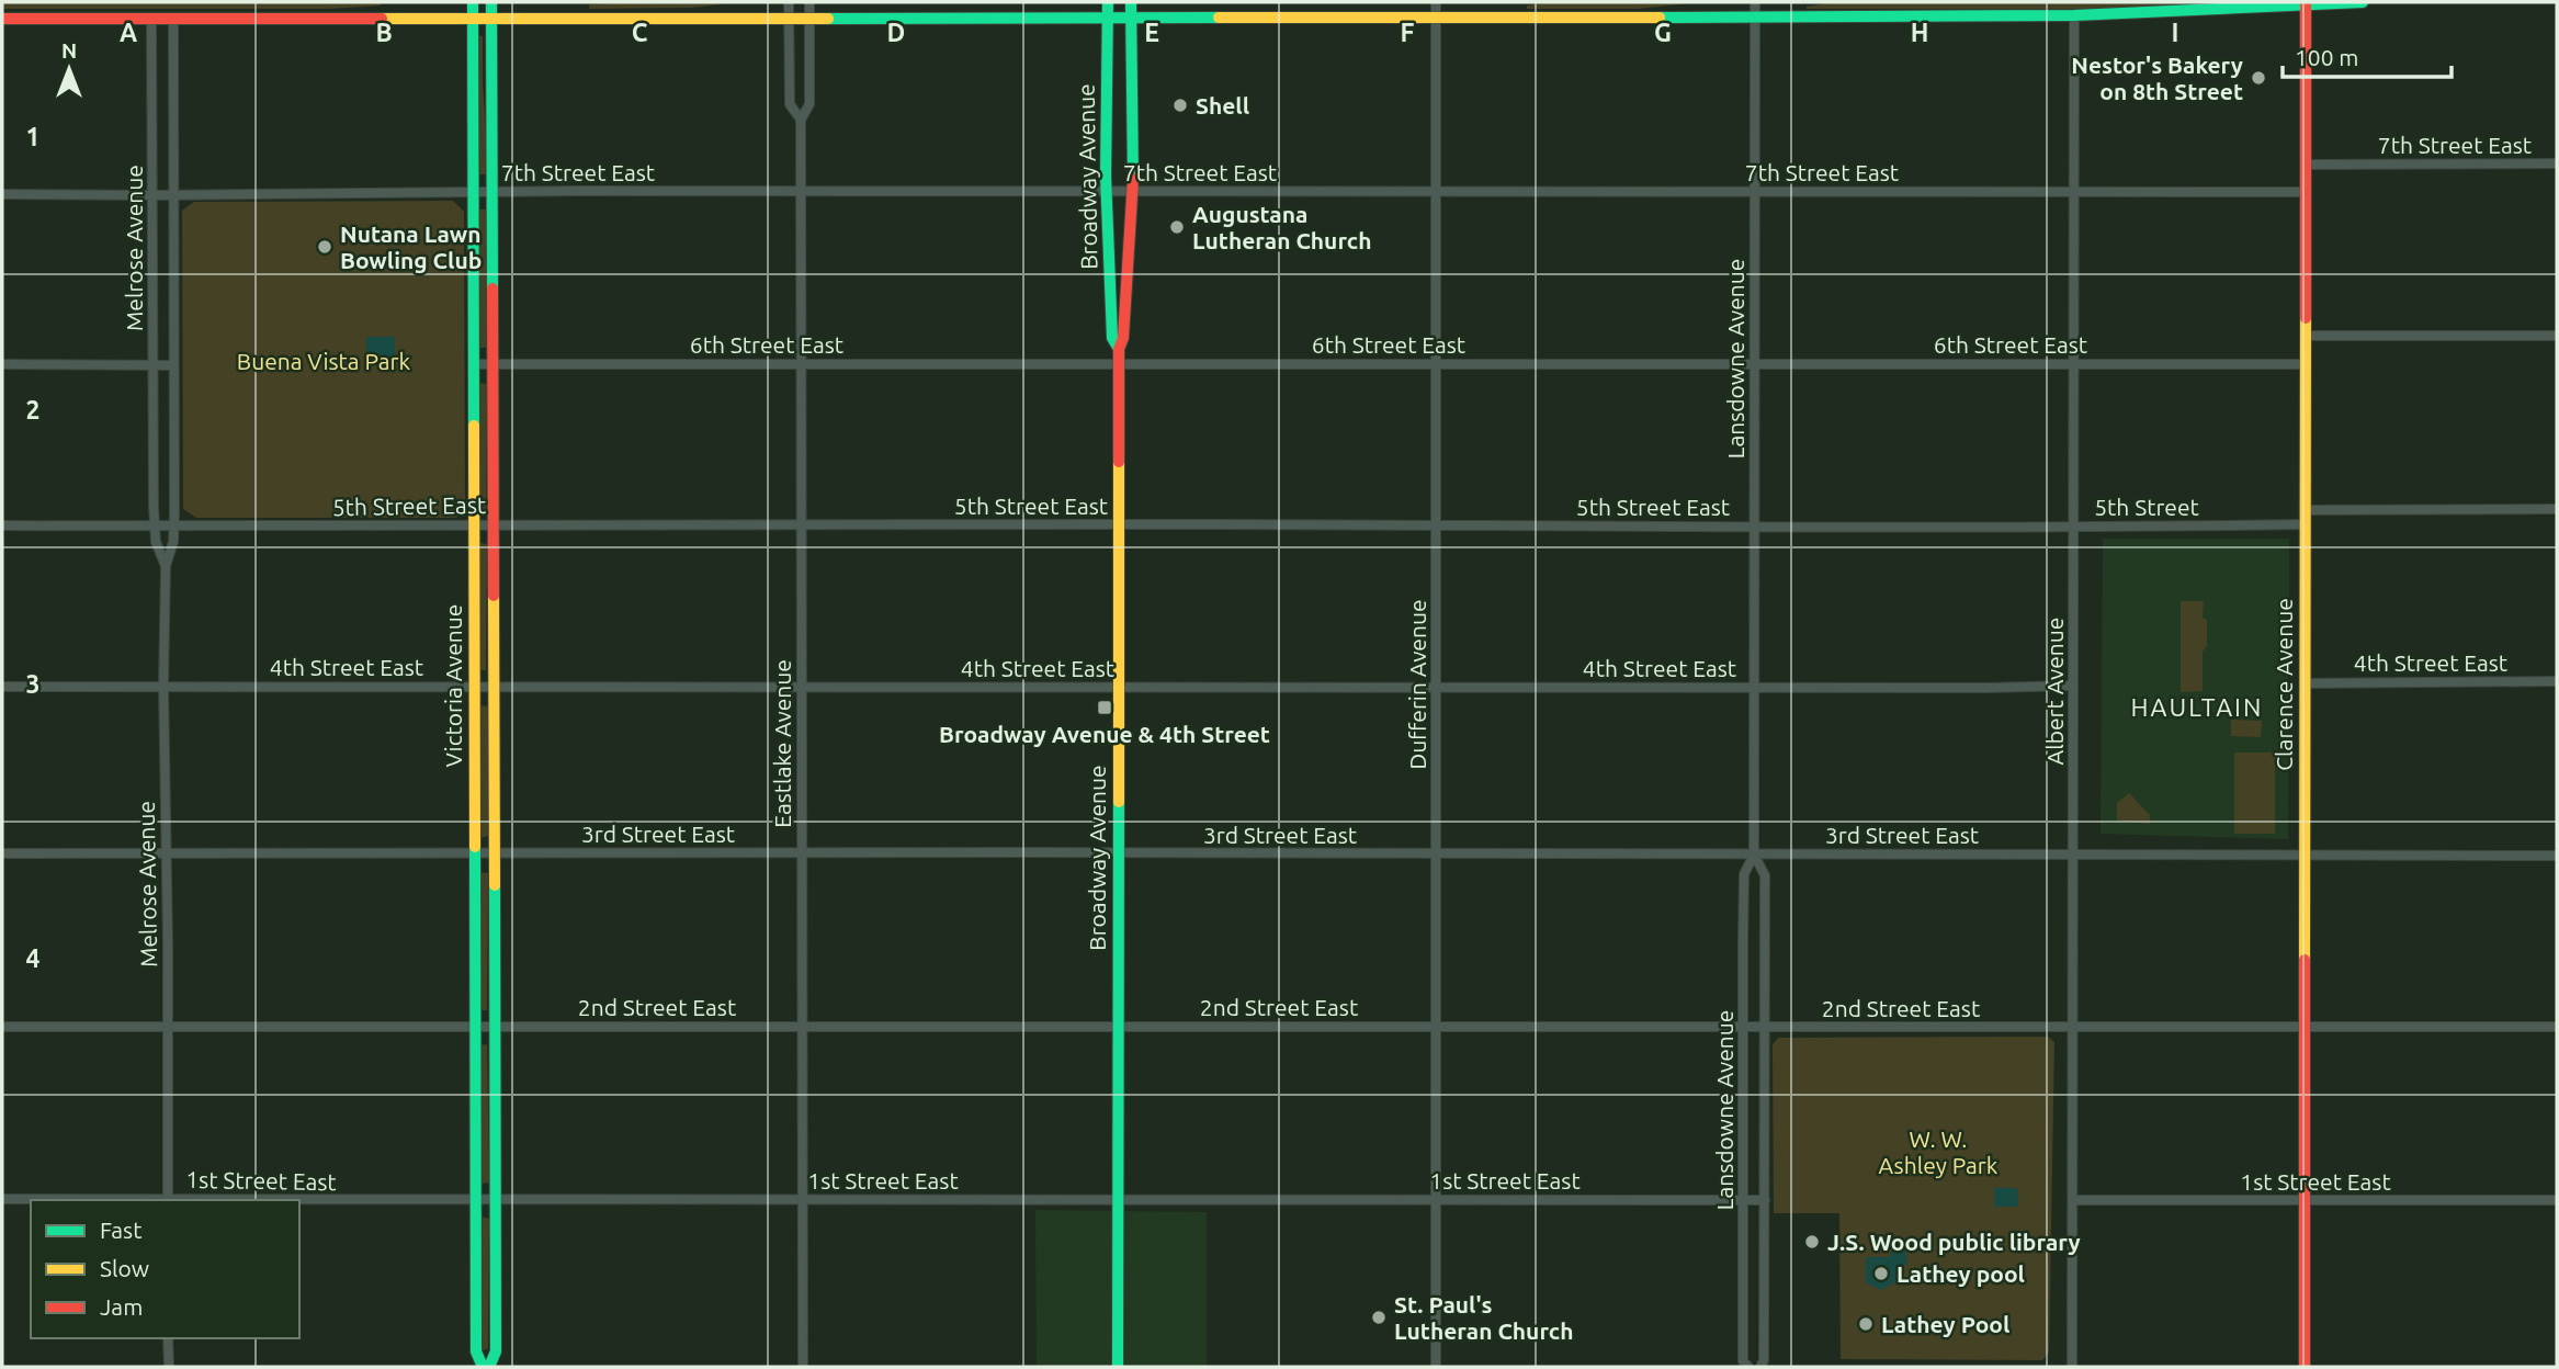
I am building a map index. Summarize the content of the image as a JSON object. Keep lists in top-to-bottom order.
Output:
{
  "streets": {
    "main road": ["Broadway Avenue", "Clarence Avenue", "Victoria Avenue"],
    "street": [
      "7th Street East",
      "Melrose Avenue",
      "6th Street East",
      "Lansdowne Avenue",
      "5th Street East",
      "5th Street",
      "4th Street East",
      "Dufferin Avenue",
      "Albert Avenue",
      "Eastlake Avenue",
      "3rd Street East",
      "2nd Street East",
      "1st Street East"
    ]
  },
  "crossings": [
    ["7th Street East", "Broadway Avenue"],
    ["7th Street East", "Melrose Avenue"],
    ["7th Street East", "Lansdowne Avenue"],
    ["7th Street East", "Dufferin Avenue"],
    ["7th Street East", "Clarence Avenue"],
    ["7th Street East", "Victoria Avenue"],
    ["7th Street East", "Albert Avenue"],
    ["7th Street East", "Eastlake Avenue"],
    ["Broadway Avenue", "6th Street East"],
    ["Broadway Avenue", "5th Street East"],
    ["Broadway Avenue", "4th Street East"],
    ["Broadway Avenue", "3rd Street East"],
    ["Broadway Avenue", "2nd Street East"],
    ["Broadway Avenue", "1st Street East"],
    ["Melrose Avenue", "5th Street East"],
    ["Melrose Avenue", "4th Street East"],
    ["Melrose Avenue", "3rd Street East"],
    ["Melrose Avenue", "2nd Street East"],
    ["Melrose Avenue", "1st Street East"],
    ["6th Street East", "Lansdowne Avenue"],
    ["6th Street East", "Dufferin Avenue"],
    ["6th Street East", "Clarence Avenue"],
    ["6th Street East", "Victoria Avenue"],
    ["6th Street East", "Albert Avenue"],
    ["6th Street East", "Eastlake Avenue"],
    ["Lansdowne Avenue", "5th Street East"],
    ["Lansdowne Avenue", "4th Street East"],
    ["Lansdowne Avenue", "3rd Street East"],
    ["Lansdowne Avenue", "2nd Street East"],
    ["Lansdowne Avenue", "1st Street East"],
    ["5th Street East", "5th Street"],
    ["5th Street East", "Dufferin Avenue"],
    ["5th Street East", "Victoria Avenue"],
    ["5th Street East", "Eastlake Avenue"],
    ["5th Street", "Clarence Avenue"],
    ["5th Street", "Albert Avenue"],
    ["4th Street East", "Dufferin Avenue"],
    ["4th Street East", "Clarence Avenue"],
    ["4th Street East", "Victoria Avenue"],
    ["4th Street East", "Albert Avenue"],
    ["4th Street East", "Eastlake Avenue"],
    ["Dufferin Avenue", "3rd Street East"],
    ["Dufferin Avenue", "2nd Street East"],
    ["Dufferin Avenue", "1st Street East"],
    ["Clarence Avenue", "3rd Street East"],
    ["Clarence Avenue", "2nd Street East"],
    ["Clarence Avenue", "1st Street East"],
    ["Victoria Avenue", "3rd Street East"],
    ["Victoria Avenue", "2nd Street East"],
    ["Victoria Avenue", "1st Street East"],
    ["Albert Avenue", "3rd Street East"],
    ["Albert Avenue", "2nd Street East"],
    ["Albert Avenue", "1st Street East"],
    ["Eastlake Avenue", "3rd Street East"],
    ["Eastlake Avenue", "2nd Street East"],
    ["Eastlake Avenue", "1st Street East"]
  ],
  "districts": ["HAULTAIN"],
  "parks": ["Buena Vista Park", "W. W. Ashley Park"],
  "places": {
    "other": [
      "Nestor's Bakery on 8th Street",
      "Shell",
      "Augustana Lutheran Church",
      "Nutana Lawn Bowling Club",
      "J.S. Wood public library",
      "Lathey pool",
      "St. Paul's Lutheran Church",
      "Lathey Pool"
    ],
    "transit": ["Broadway Avenue & 4th Street"]
  },
  "legend": ["Fast", "Slow", "Jam"],
  "scale_bar": "100 m",
  "north": "top",
  "grid": {
    "columns": [
      "A",
      "B",
      "C",
      "D",
      "E",
      "F",
      "G",
      "H",
      "I"
    ],
    "rows": [
      "1",
      "2",
      "3",
      "4"
    ]
  }
}
